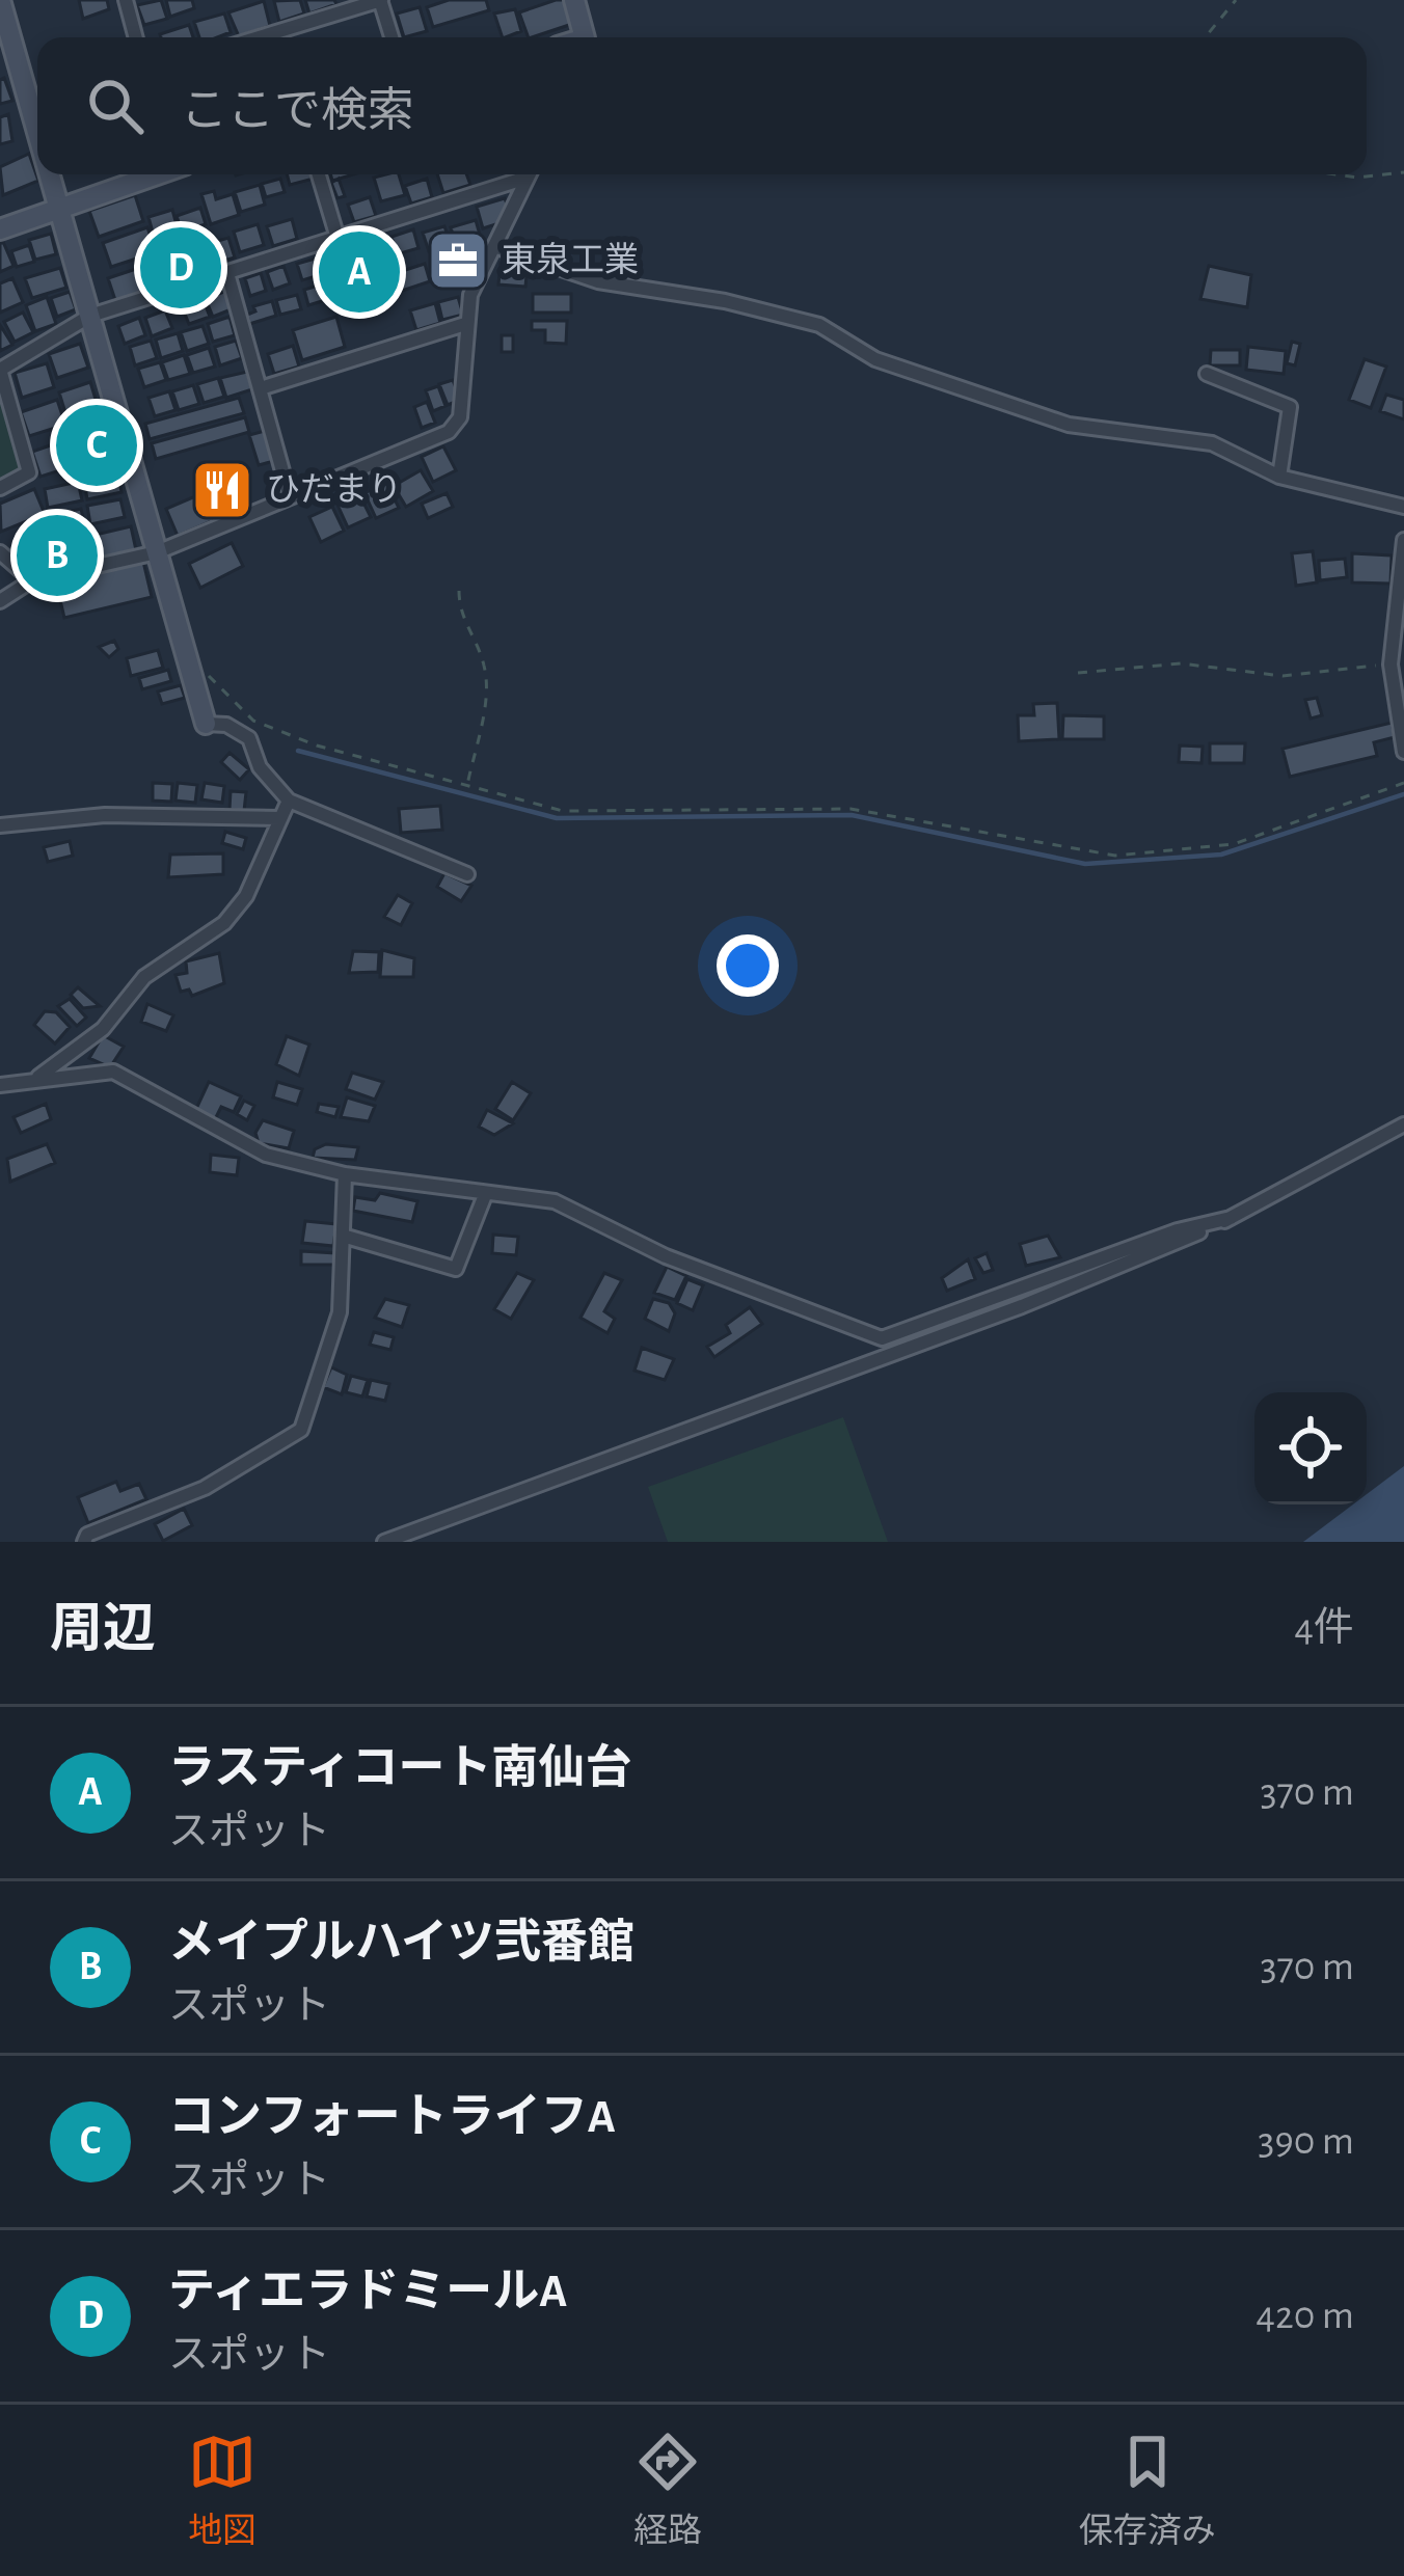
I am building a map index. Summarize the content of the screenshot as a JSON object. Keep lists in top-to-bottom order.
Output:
{
  "places": {
    "office": ["東泉工業"],
    "restaurant": ["ひだまり"]
  },
  "page": {
    "search": "ここで検索",
    "pins": [
      "D",
      "A",
      "C",
      "B"
    ],
    "heading": ["周辺", "4件"],
    "list": [
      {
        "mark": "A",
        "name": "ラスティコート南仙台",
        "note": "スポット",
        "value": "370 m"
      },
      {
        "mark": "B",
        "name": "メイプルハイツ弐番館",
        "note": "スポット",
        "value": "370 m"
      },
      {
        "mark": "C",
        "name": "コンフォートライフA",
        "note": "スポット",
        "value": "390 m"
      },
      {
        "mark": "D",
        "name": "ティエラドミールA",
        "note": "スポット",
        "value": "420 m"
      }
    ],
    "nav": ["地図", "経路", "保存済み"]
  }
}
